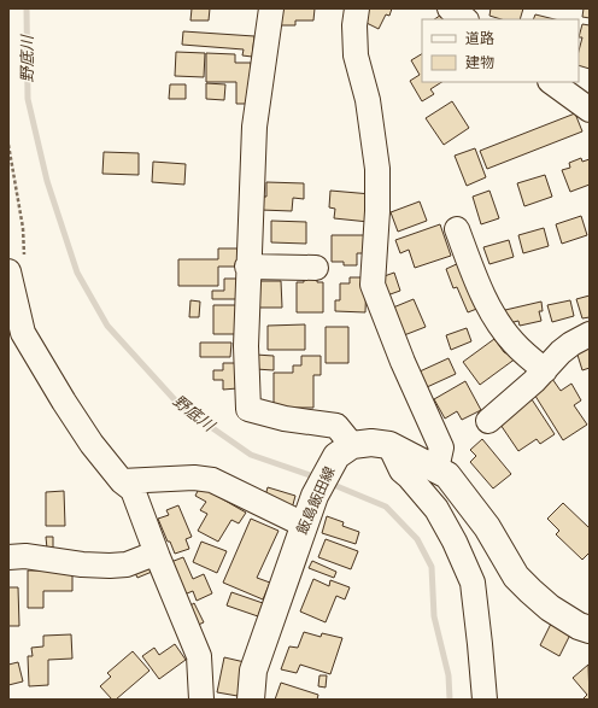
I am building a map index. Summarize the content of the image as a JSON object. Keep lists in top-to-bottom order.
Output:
{
  "streets": {
    "main road": ["飯島飯田線"]
  },
  "water": ["野底川"],
  "legend": ["道路", "建物"]
}
